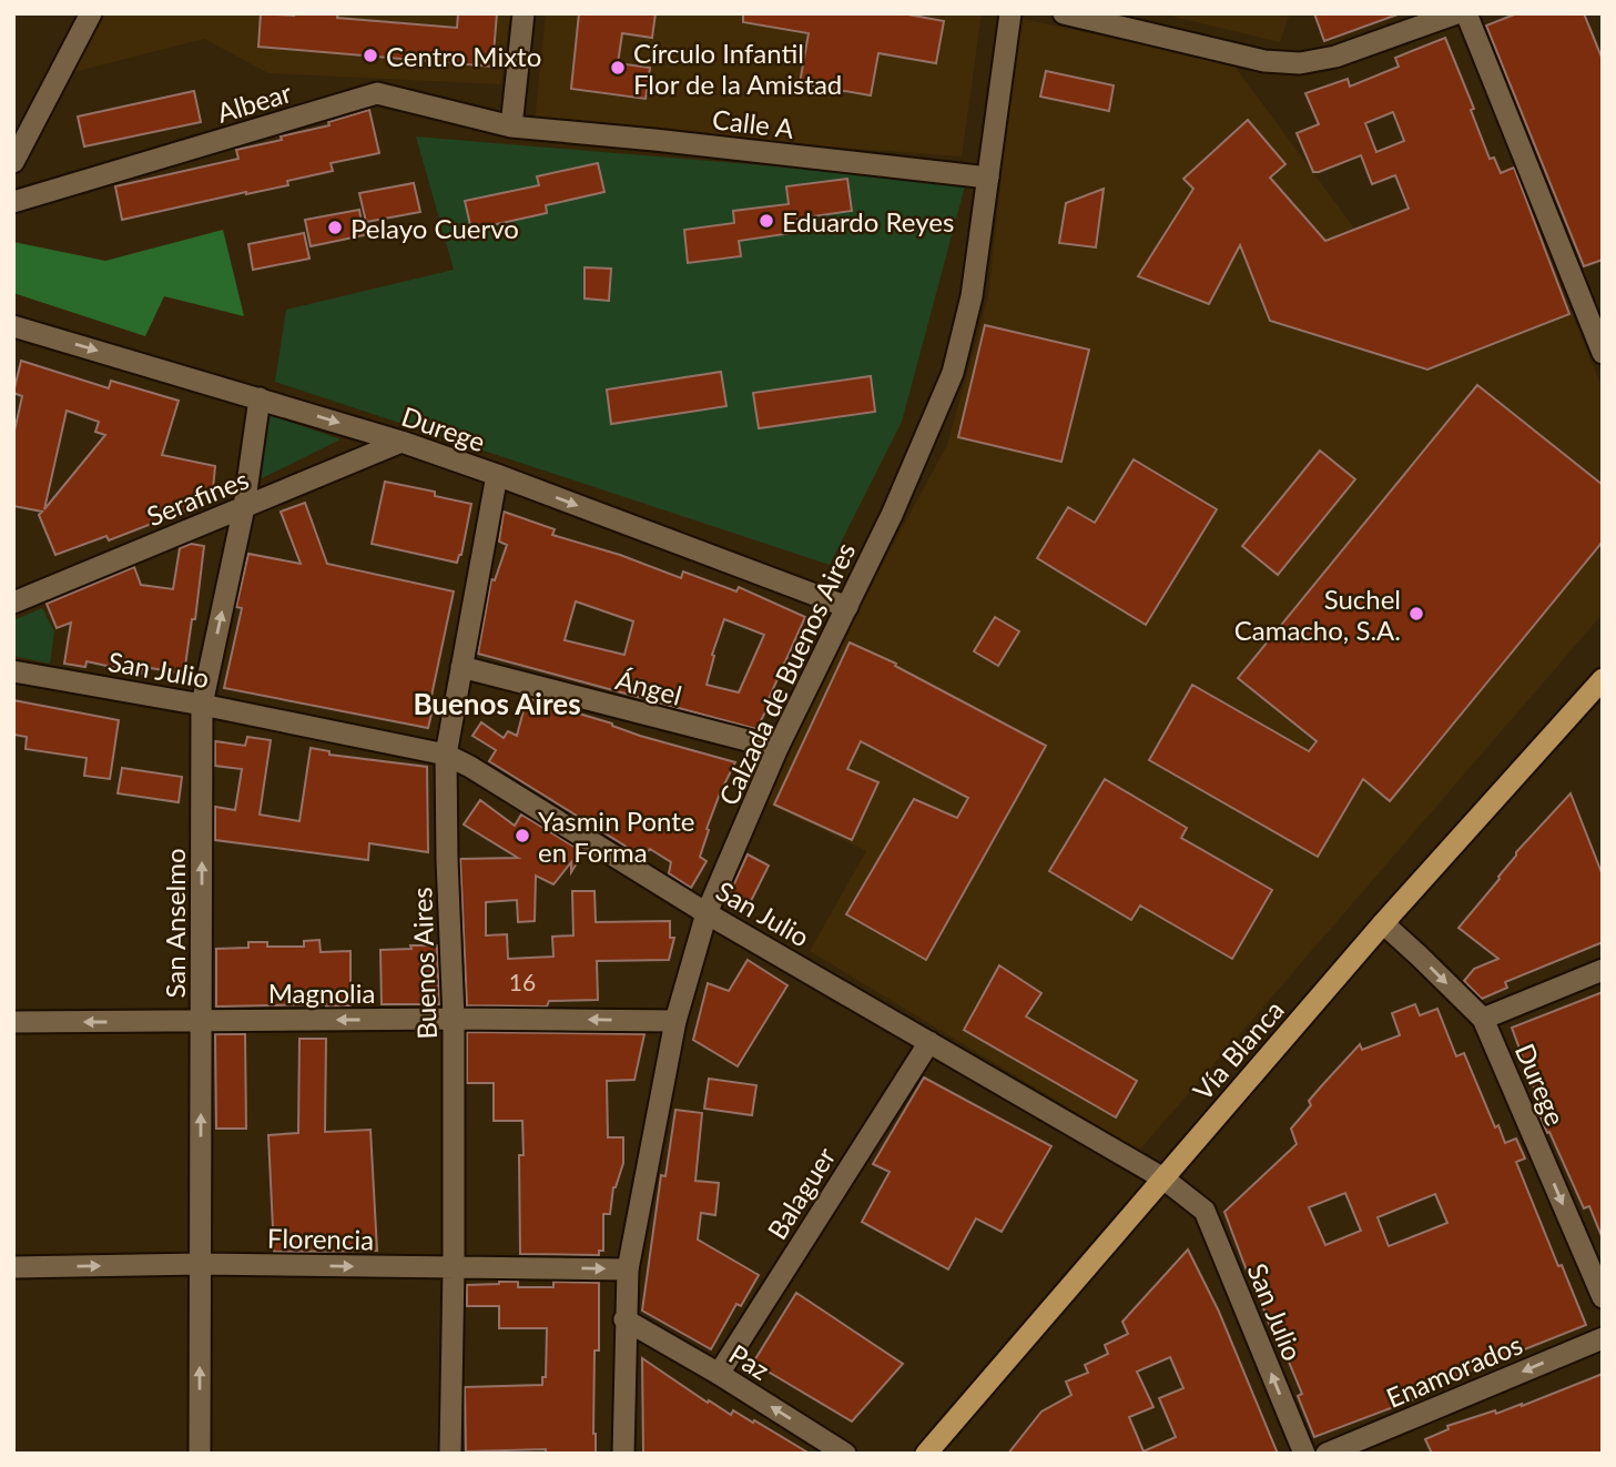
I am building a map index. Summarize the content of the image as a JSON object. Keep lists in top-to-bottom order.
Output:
{
  "streets": {
    "main road": ["Vía Blanca"],
    "street": [
      "Albear",
      "Calle A",
      "Durege",
      "Serafines",
      "San Julio",
      "Calzada de Buenos Aires",
      "Ángel",
      "San Anselmo",
      "Buenos Aires",
      "Magnolia",
      "Balaguer",
      "Florencia",
      "Paz",
      "Enamorados"
    ]
  },
  "crossings": [
    ["Albear", "Calle A"],
    ["Calle A", "Calzada de Buenos Aires"],
    ["Durege", "Serafines"],
    ["Durege", "Calzada de Buenos Aires"],
    ["Durege", "San Anselmo"],
    ["Durege", "Buenos Aires"],
    ["Durege", "Vía Blanca"],
    ["Serafines", "San Anselmo"],
    ["San Julio", "Calzada de Buenos Aires"],
    ["San Julio", "San Anselmo"],
    ["San Julio", "Buenos Aires"],
    ["San Julio", "Vía Blanca"],
    ["San Julio", "Balaguer"],
    ["Calzada de Buenos Aires", "Ángel"],
    ["Calzada de Buenos Aires", "Magnolia"],
    ["Calzada de Buenos Aires", "Florencia"],
    ["Calzada de Buenos Aires", "Paz"],
    ["Ángel", "Buenos Aires"],
    ["San Anselmo", "Magnolia"],
    ["San Anselmo", "Florencia"],
    ["Buenos Aires", "Magnolia"],
    ["Buenos Aires", "Florencia"],
    ["Balaguer", "Paz"]
  ],
  "one_way": [
    "Durege",
    "San Anselmo",
    "Magnolia",
    "Florencia",
    "Paz",
    "Enamorados"
  ],
  "districts": ["Buenos Aires"],
  "places": [
    "Centro Mixto",
    "Círculo Infantil Flor de la Amistad",
    "Eduardo Reyes",
    "Pelayo Cuervo",
    "Suchel Camacho, S.A.",
    "Yasmin Ponte en Forma"
  ],
  "house_numbers": ["16"]
}
